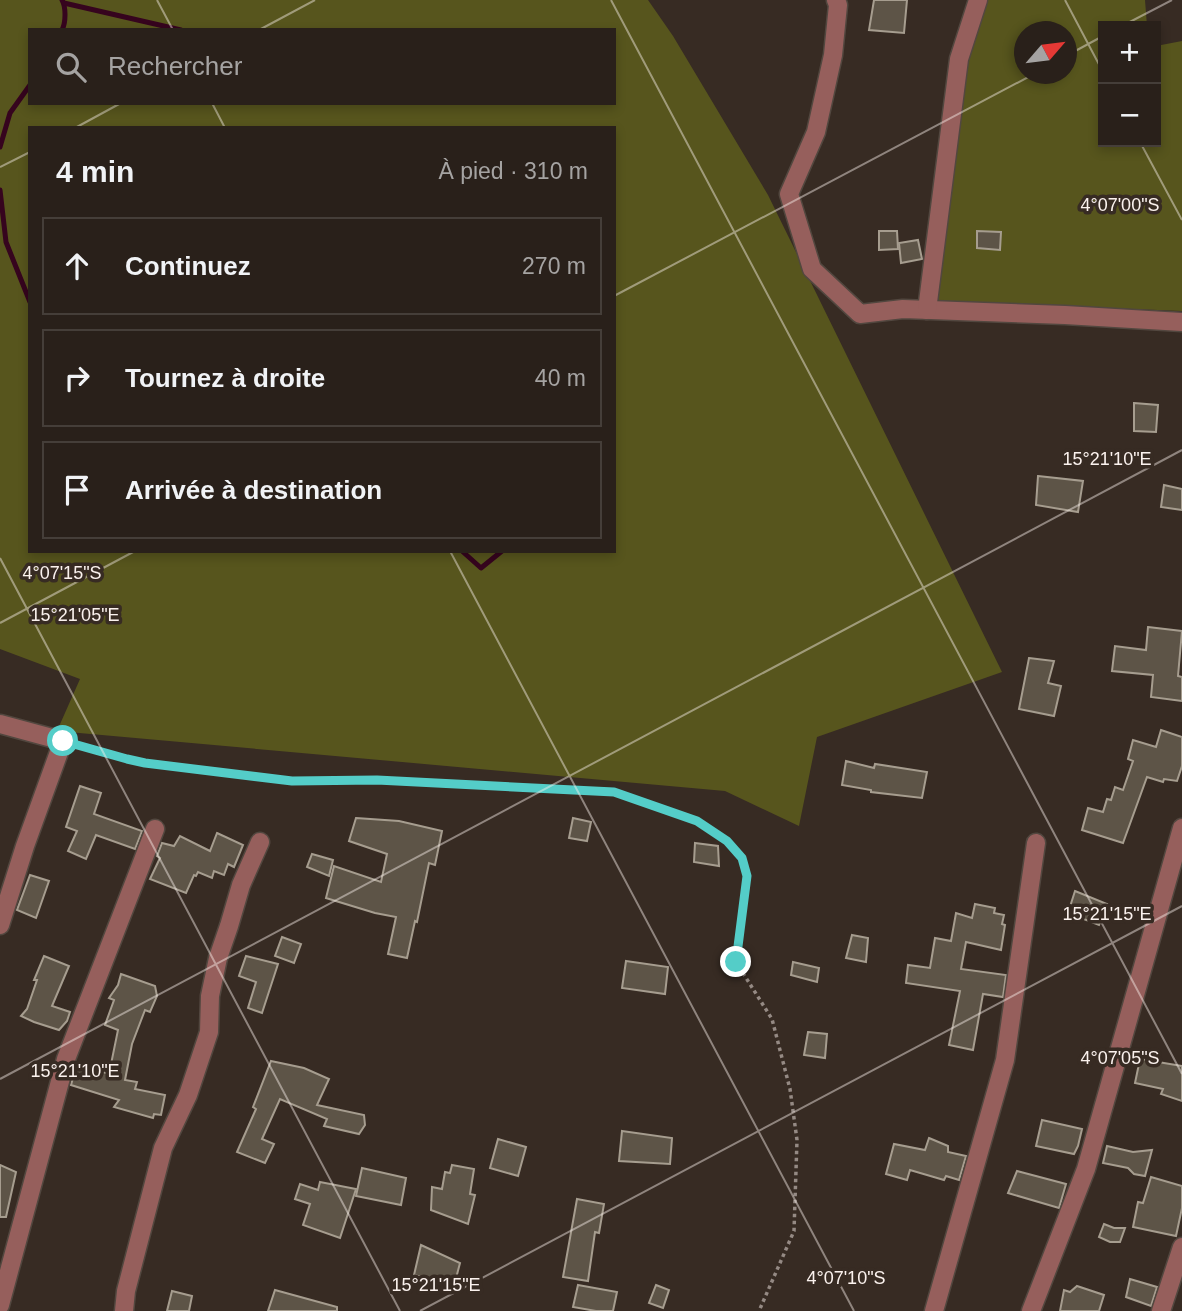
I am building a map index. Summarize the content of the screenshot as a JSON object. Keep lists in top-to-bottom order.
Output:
{
  "north": "top right",
  "page": {
    "map_buttons": ["+", "−"],
    "search": "Rechercher",
    "heading": ["4 min", "À pied · 310 m"],
    "list": [
      ["Continuez", "270 m"],
      ["Tournez à droite", "40 m"],
      "Arrivée à destination"
    ]
  },
  "coordinates": [
    "4°07'00\"S",
    "15°21'10\"E",
    "4°07'15\"S",
    "15°21'05\"E",
    "15°21'15\"E",
    "4°07'05\"S",
    "4°07'10\"S"
  ]
}
